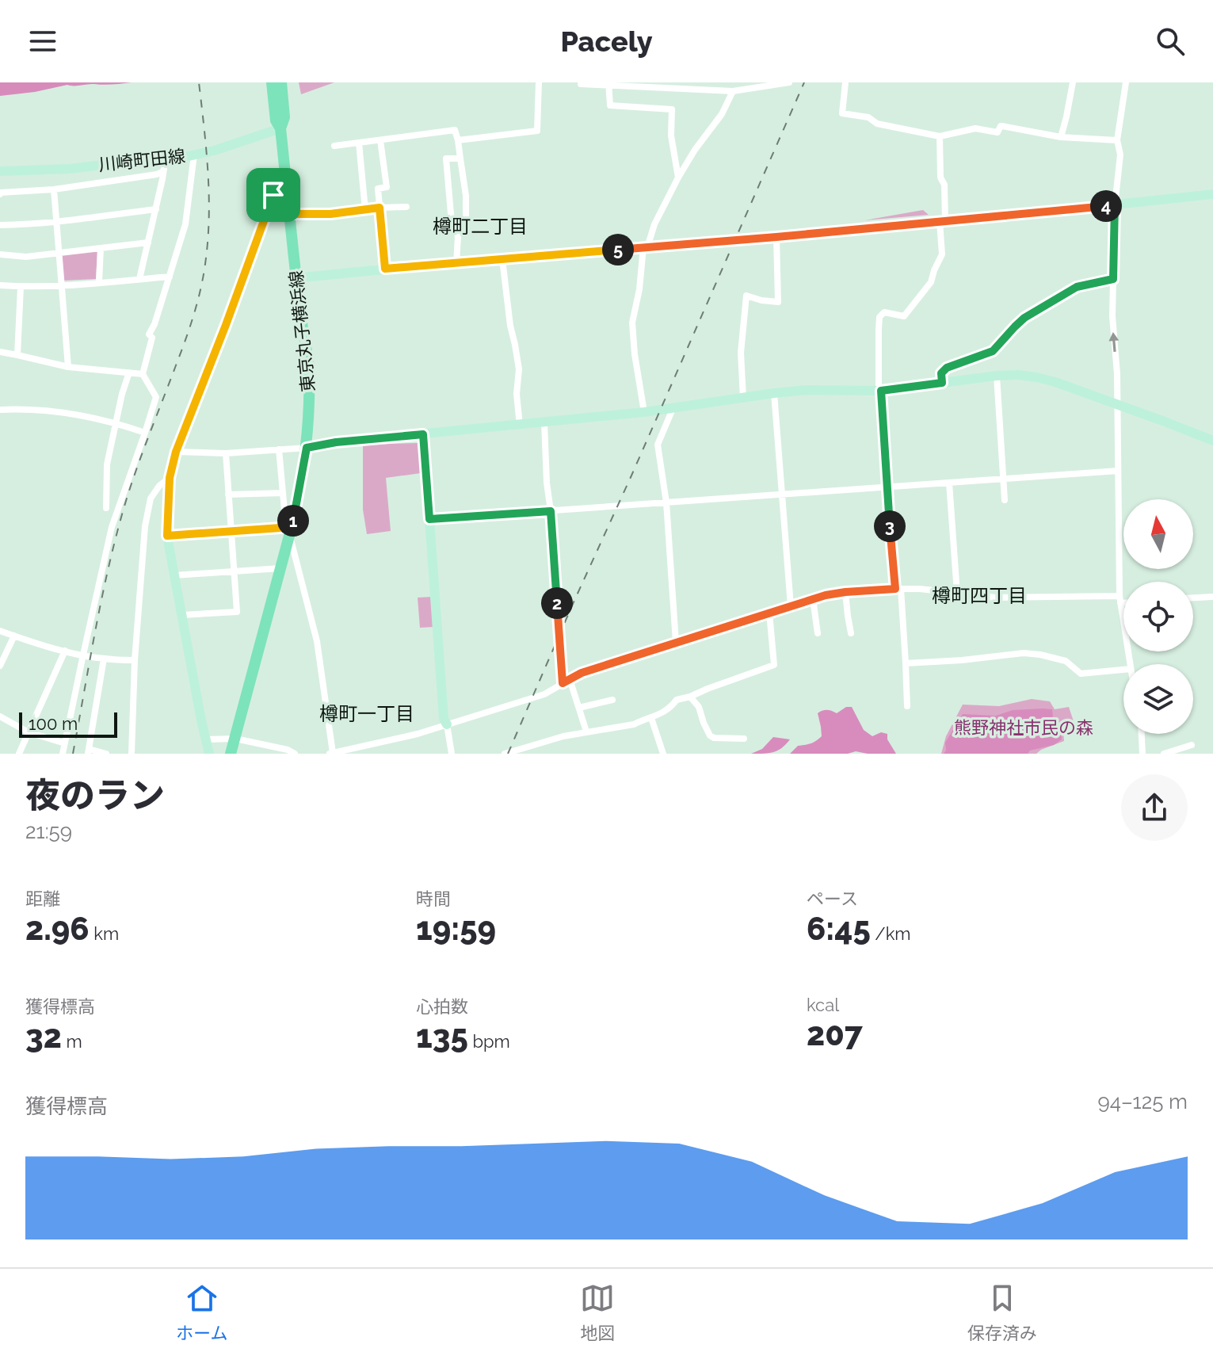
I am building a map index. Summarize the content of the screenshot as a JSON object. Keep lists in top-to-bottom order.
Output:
{
  "streets": {
    "main road": ["東京丸子横浜線"],
    "street": ["川崎町田線"]
  },
  "crossings": [
    ["川崎町田線", "東京丸子横浜線"]
  ],
  "districts": ["樽町二丁目", "樽町四丁目", "樽町一丁目"],
  "parks": ["熊野神社市民の森"],
  "scale_bar": "100 m",
  "north": "top",
  "page": {
    "header": "Pacely",
    "pins": [
      "4",
      "5",
      "1",
      "3",
      "2"
    ],
    "scale": "100 m",
    "heading": ["夜のラン", "21:59"],
    "stats": [
      ["距離", "2.96 km"],
      ["時間", "19:59"],
      ["ペース", "6:45 /km"],
      ["獲得標高", "32 m"],
      ["心拍数", "135 bpm"],
      ["kcal", "207"]
    ],
    "chart": ["獲得標高", "94–125 m"],
    "tabs": ["ホーム", "地図", "保存済み"]
  }
}
